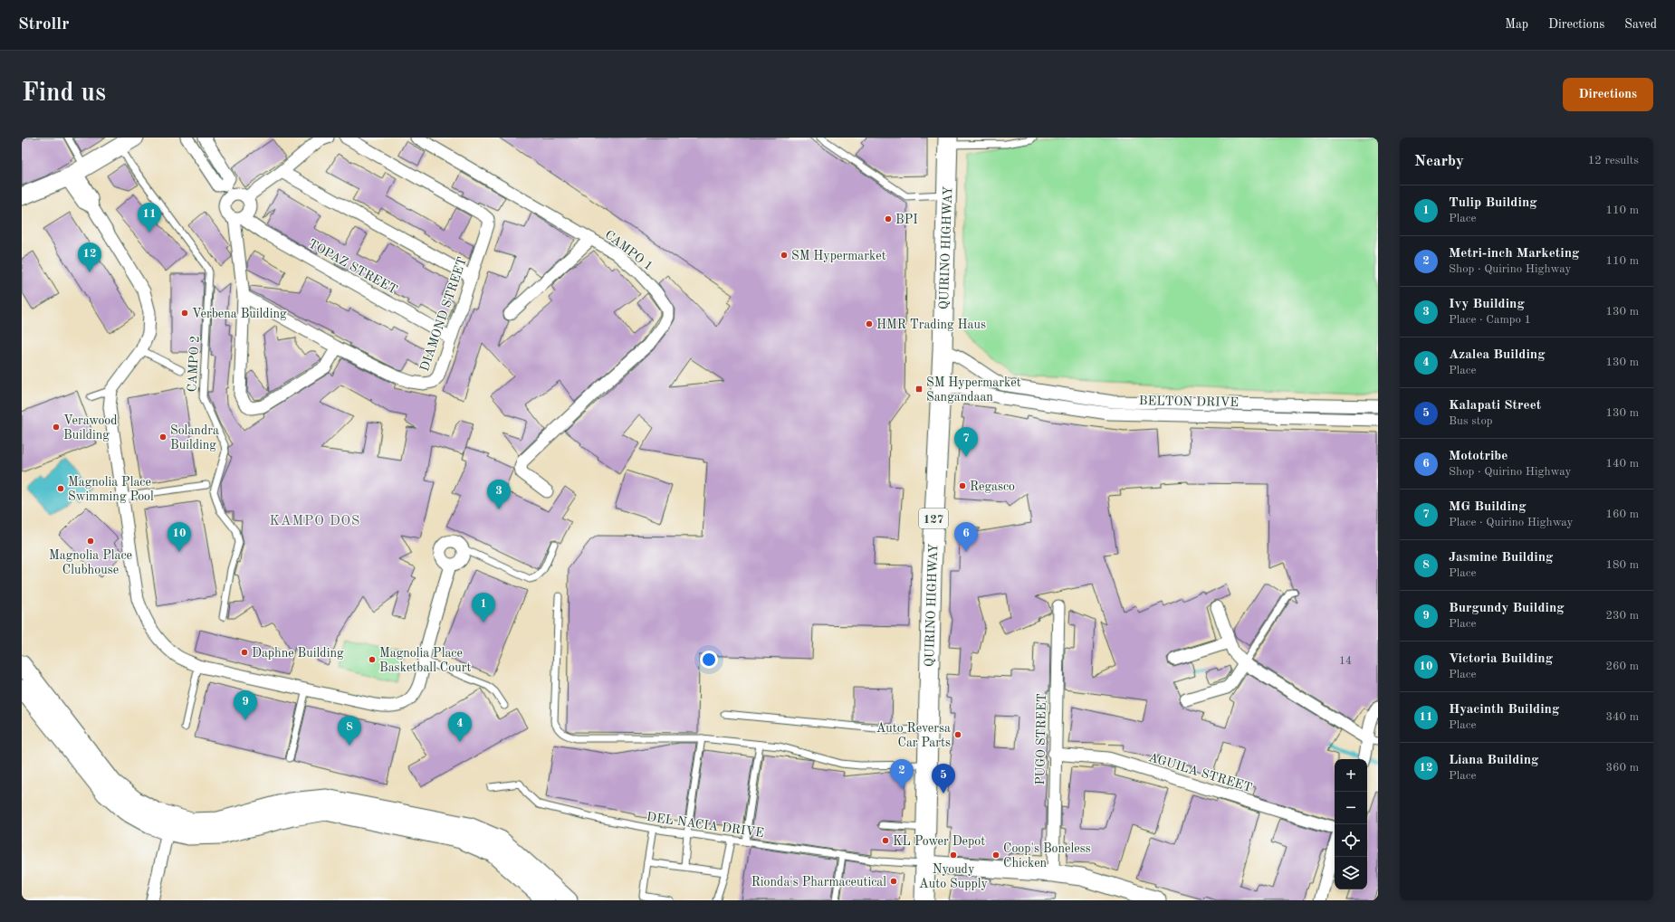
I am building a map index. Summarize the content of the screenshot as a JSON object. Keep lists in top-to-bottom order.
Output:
{
  "streets": {
    "main road": ["QUIRINO HIGHWAY", "127"],
    "street": [
      "CAMPO 1",
      "TOPAZ STREET",
      "DIAMOND STREET",
      "BELTON DRIVE",
      "PUGO STREET",
      "AGUILA STREET"
    ],
    "lane": ["CAMPO 2", "DEL NACIA DRIVE"]
  },
  "crossings": [
    ["QUIRINO HIGHWAY", "BELTON DRIVE"],
    ["QUIRINO HIGHWAY", "DEL NACIA DRIVE"],
    ["TOPAZ STREET", "DIAMOND STREET"],
    ["PUGO STREET", "AGUILA STREET"]
  ],
  "districts": ["KAMPO DOS"],
  "places": {
    "other": [
      "BPI",
      "SM Hypermarket",
      "Verbena Building",
      "HMR Trading Haus",
      "Verawood Building",
      "Solandra Building",
      "Regasco",
      "Magnolia Place Swimming Pool",
      "Magnolia Place Clubhouse",
      "Daphne Building",
      "Magnolia Place Basketball Court",
      "Auto Reversa Car Parts",
      "KL Power Depot",
      "Nyoudy Auto Supply",
      "Coop's Boneless Chicken",
      "Rionda's Pharmaceutical"
    ],
    "transit": ["SM Hypermarket Sangandaan"]
  },
  "house_numbers": ["14"],
  "page": {
    "header": "Strollr",
    "nav": ["Map", "Directions", "Saved"],
    "buttons": "Directions",
    "title": "Find us",
    "heading": ["Nearby", "12 results"],
    "list": [
      {
        "mark": "1",
        "name": "Tulip Building",
        "note": "Place",
        "value": "110 m"
      },
      {
        "mark": "2",
        "name": "Metri-inch Marketing",
        "note": "Shop · Quirino Highway",
        "value": "110 m"
      },
      {
        "mark": "3",
        "name": "Ivy Building",
        "note": "Place · Campo 1",
        "value": "130 m"
      },
      {
        "mark": "4",
        "name": "Azalea Building",
        "note": "Place",
        "value": "130 m"
      },
      {
        "mark": "5",
        "name": "Kalapati Street",
        "note": "Bus stop",
        "value": "130 m"
      },
      {
        "mark": "6",
        "name": "Mototribe",
        "note": "Shop · Quirino Highway",
        "value": "140 m"
      },
      {
        "mark": "7",
        "name": "MG Building",
        "note": "Place · Quirino Highway",
        "value": "160 m"
      },
      {
        "mark": "8",
        "name": "Jasmine Building",
        "note": "Place",
        "value": "180 m"
      },
      {
        "mark": "9",
        "name": "Burgundy Building",
        "note": "Place",
        "value": "230 m"
      },
      {
        "mark": "10",
        "name": "Victoria Building",
        "note": "Place",
        "value": "260 m"
      },
      {
        "mark": "11",
        "name": "Hyacinth Building",
        "note": "Place",
        "value": "340 m"
      },
      {
        "mark": "12",
        "name": "Liana Building",
        "note": "Place",
        "value": "360 m"
      }
    ],
    "pins": [
      "11",
      "12",
      "7",
      "3",
      "6",
      "10",
      "1",
      "9",
      "4",
      "8",
      "2",
      "5"
    ],
    "map_buttons": ["+", "−"]
  }
}
